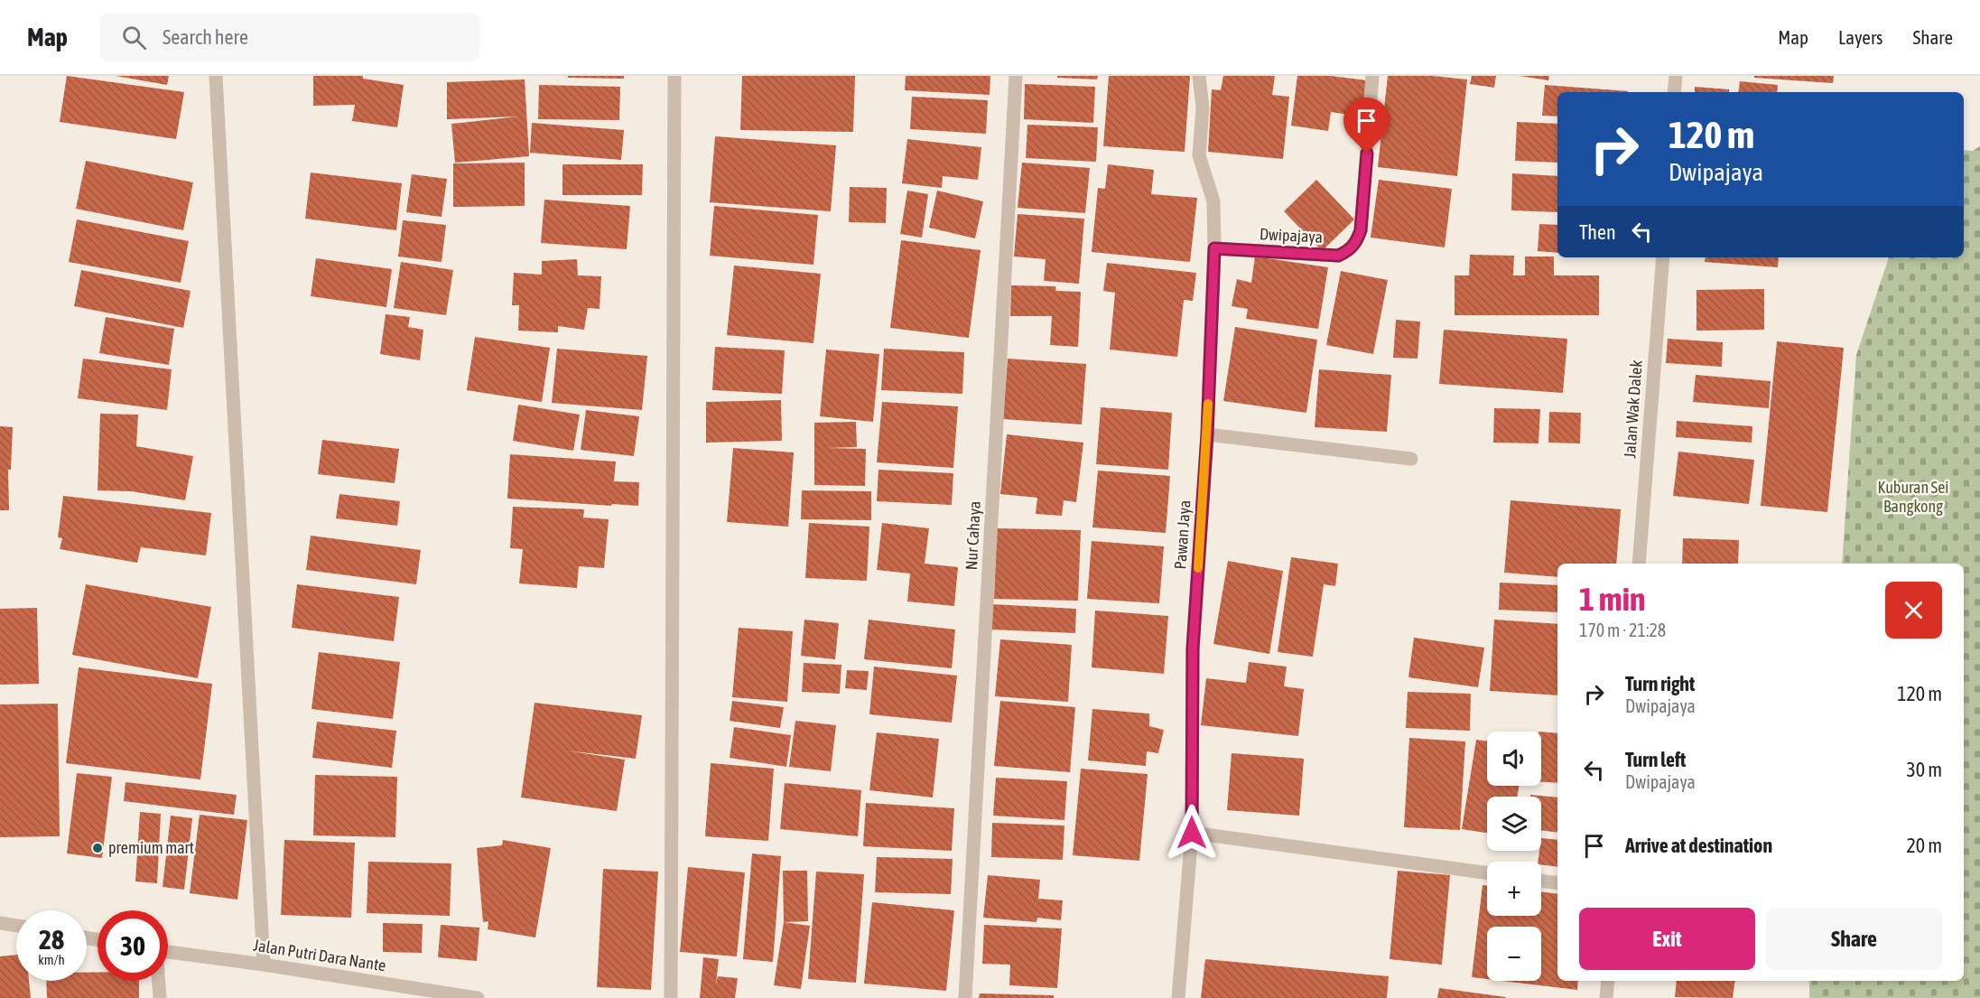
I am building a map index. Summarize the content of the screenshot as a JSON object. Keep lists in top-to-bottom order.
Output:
{
  "streets": {
    "street": [
      "Dwipajaya",
      "Jalan Wak Dalek",
      "Pawan Jaya",
      "Nur Cahaya",
      "Jalan Putri Dara Nante"
    ]
  },
  "crossings": [
    ["Dwipajaya", "Pawan Jaya"]
  ],
  "parks": ["Kuburan Sei Bangkong"],
  "places": ["premium mart"],
  "page": {
    "header": "Map",
    "search": "Search here",
    "nav": ["Map", "Layers", "Share"],
    "turn": ["120 m", "Dwipajaya"],
    "then": "Then",
    "heading": ["1 min", "170 m · 21:28"],
    "list": [
      {
        "name": "Turn right",
        "note": "Dwipajaya",
        "value": "120 m"
      },
      {
        "name": "Turn left",
        "note": "Dwipajaya",
        "value": "30 m"
      },
      {
        "name": "Arrive at destination",
        "value": "20 m"
      }
    ],
    "map_buttons": ["+", "−"],
    "buttons": ["Exit", "Share"],
    "speed": "28 km/h",
    "limit": "30"
  }
}
